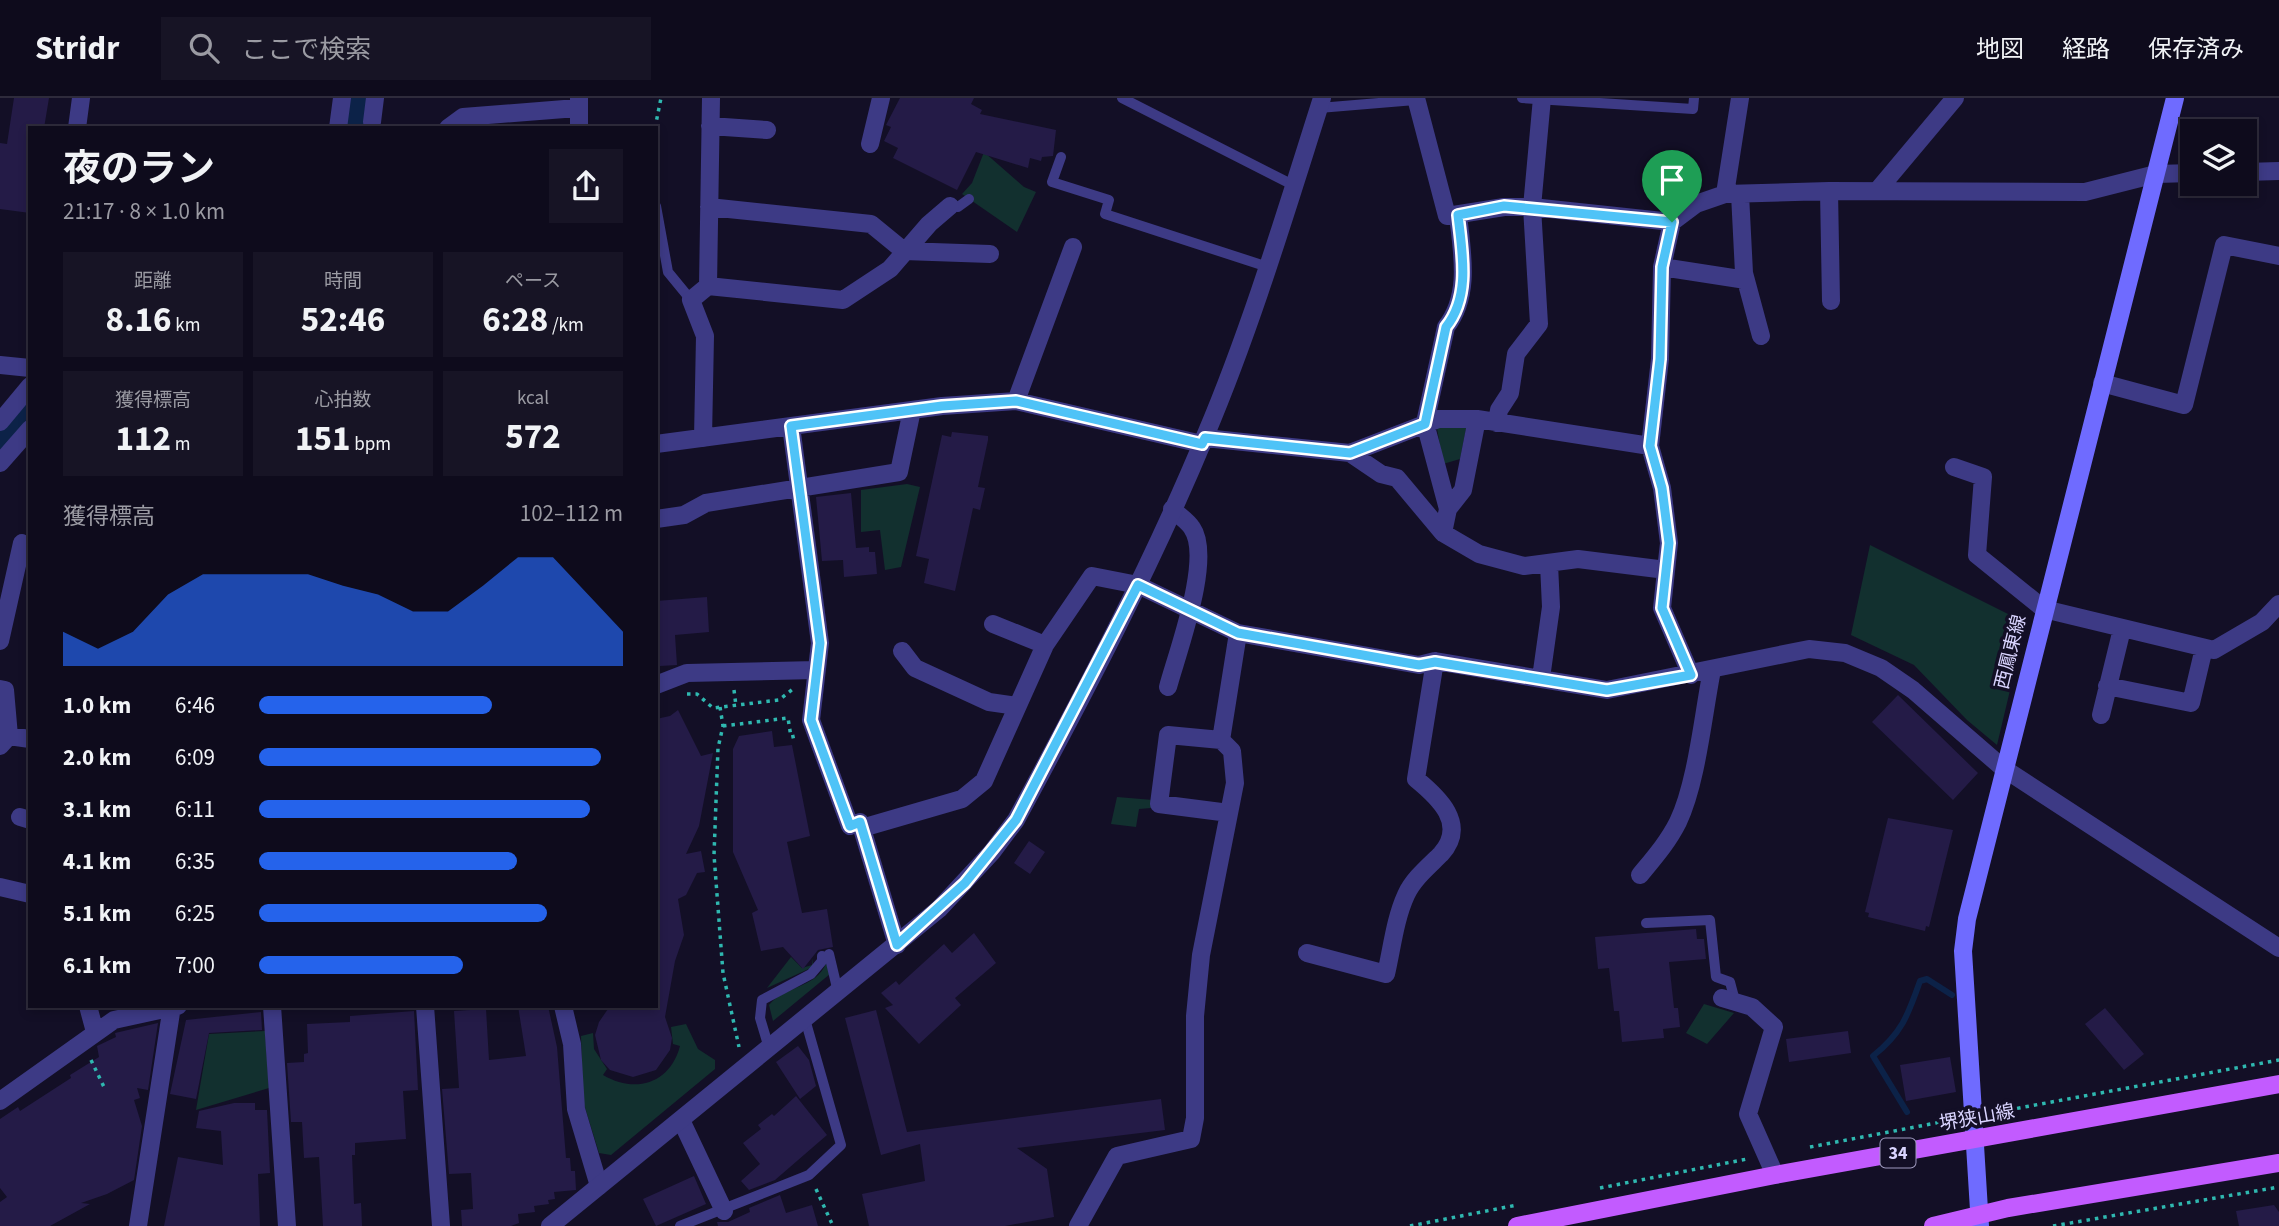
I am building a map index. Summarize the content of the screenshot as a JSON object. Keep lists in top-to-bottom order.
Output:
{
  "streets": {
    "main road": ["西鳳東線", "堺狭山線", "34"]
  },
  "crossings": [
    ["西鳳東線", "堺狭山線"]
  ],
  "page": {
    "header": "Stridr",
    "search": "ここで検索",
    "nav": ["地図", "経路", "保存済み"],
    "heading": ["夜のラン", "21:17 · 8 × 1.0 km"],
    "stats": [
      ["距離", "8.16 km"],
      ["時間", "52:46"],
      ["ペース", "6:28 /km"],
      ["獲得標高", "112 m"],
      ["心拍数", "151 bpm"],
      ["kcal", "572"]
    ],
    "chart": ["獲得標高", "102–112 m"],
    "list": [
      {
        "name": "1.0 km",
        "note": "6:46"
      },
      {
        "name": "2.0 km",
        "note": "6:09"
      },
      {
        "name": "3.1 km",
        "note": "6:11"
      },
      {
        "name": "4.1 km",
        "note": "6:35"
      },
      {
        "name": "5.1 km",
        "note": "6:25"
      },
      {
        "name": "6.1 km",
        "note": "7:00"
      }
    ]
  }
}
